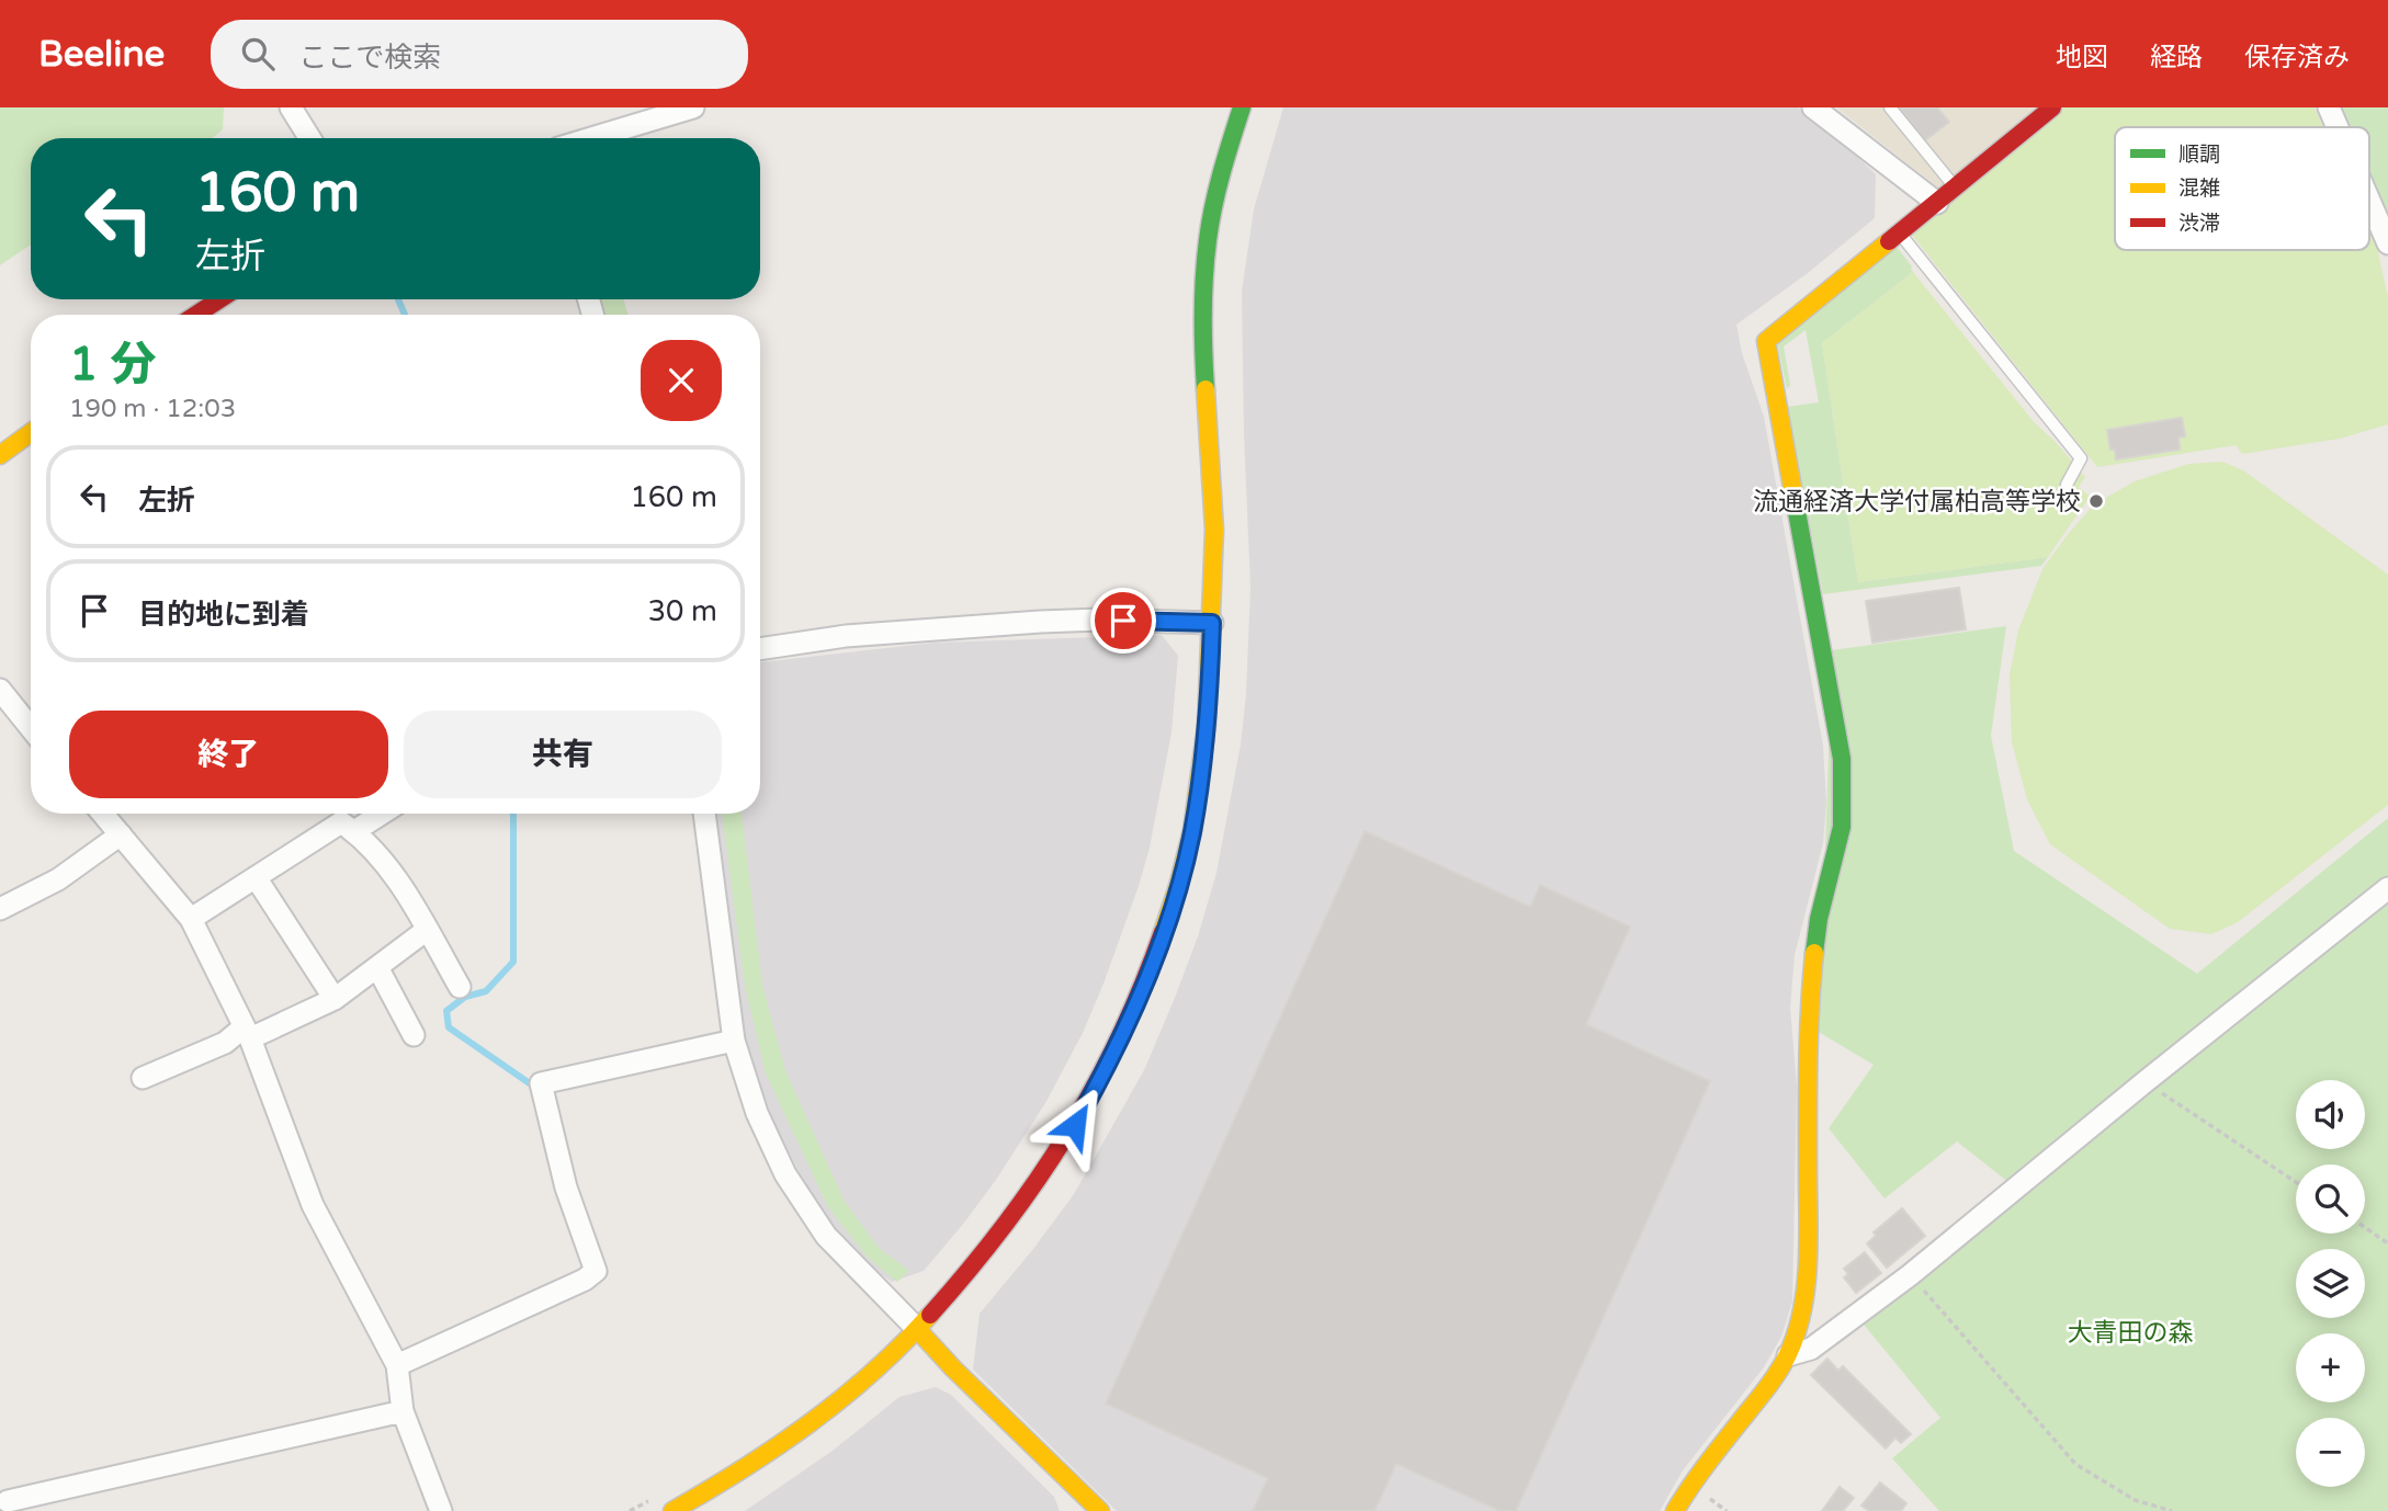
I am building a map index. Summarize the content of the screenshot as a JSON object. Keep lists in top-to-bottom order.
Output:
{
  "parks": ["大青田の森"],
  "places": ["流通経済大学付属柏高等学校"],
  "legend": ["順調", "混雑", "渋滞"],
  "page": {
    "header": "Beeline",
    "search": "ここで検索",
    "nav": ["地図", "経路", "保存済み"],
    "turn": ["160 m", "左折"],
    "heading": ["1 分", "190 m · 12:03"],
    "list": [
      {
        "name": "左折",
        "value": "160 m"
      },
      {
        "name": "目的地に到着",
        "value": "30 m"
      }
    ],
    "buttons": ["終了", "共有"],
    "map_buttons": ["+", "−"]
  }
}
